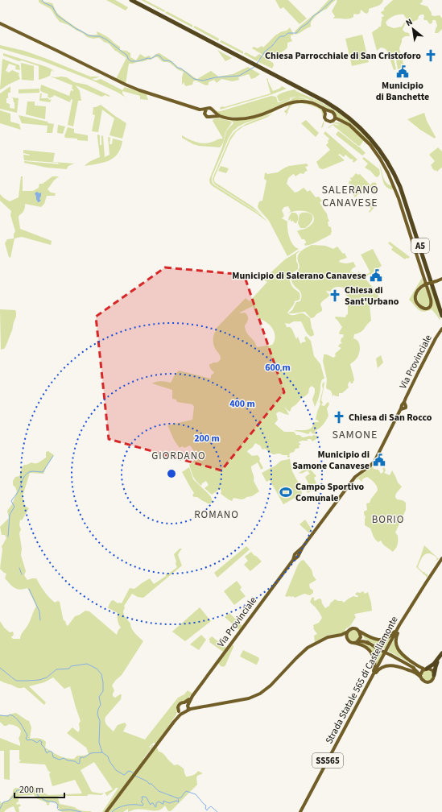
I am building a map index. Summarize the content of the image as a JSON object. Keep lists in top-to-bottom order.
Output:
{
  "streets": {
    "highway": ["A5"],
    "main road": ["Via Provinciale", "Strada Statale 565 di Castellamonte", "SS565"]
  },
  "districts": [
    "SALERANO CANAVESE",
    "SAMONE",
    "GIORDANO",
    "ROMANO",
    "BORIO"
  ],
  "places": {
    "church": ["Chiesa Parrocchiale di San Cristoforo", "Chiesa di Sant'Urbano", "Chiesa di San Rocco"],
    "public building": ["Municipio di Banchette", "Municipio di Salerano Canavese", "Municipio di Samone Canavese"],
    "sports": ["Campo Sportivo Comunale"]
  },
  "scale_bar": "200 m",
  "north": "top left",
  "rings": ["600 m", "400 m", "200 m"]
}
